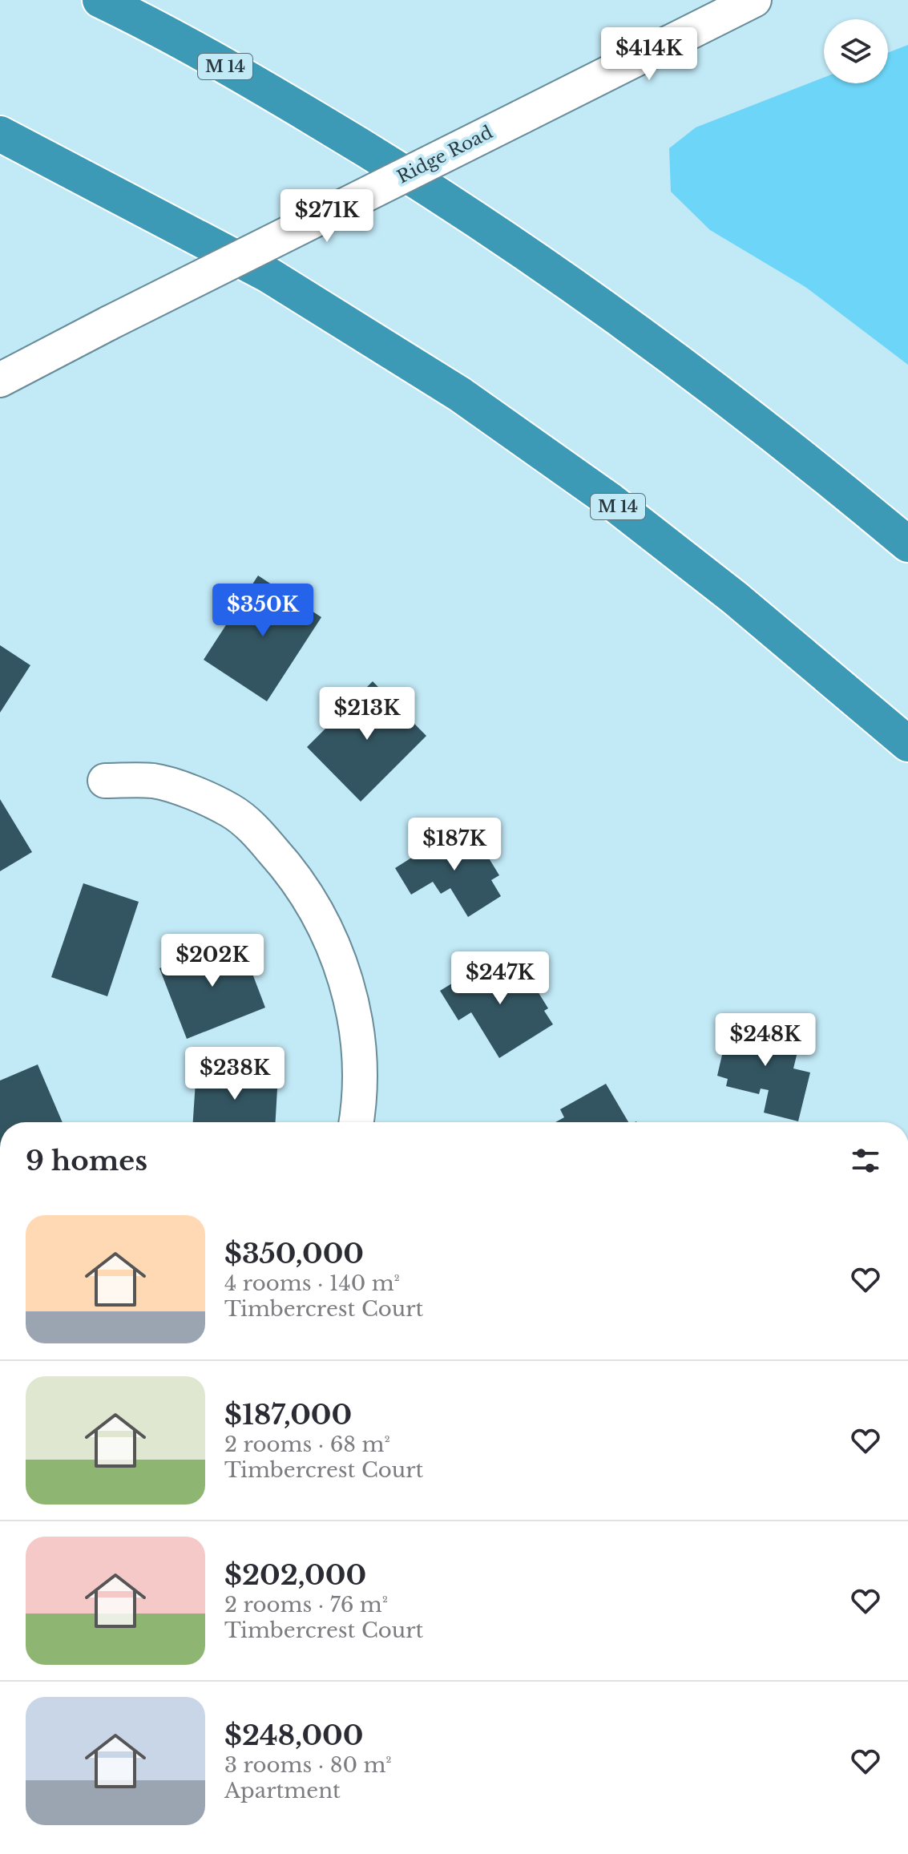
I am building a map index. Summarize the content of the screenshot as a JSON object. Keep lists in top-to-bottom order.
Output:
{
  "streets": {
    "highway": ["M 14"],
    "street": ["Ridge Road"]
  },
  "page": {
    "price": [
      "$414K",
      "$271K",
      "$350K",
      "$213K",
      "$187K",
      "$202K",
      "$247K",
      "$248K",
      "$238K"
    ],
    "heading": "9 homes",
    "list": [
      {
        "name": "$350,000",
        "note": "4 rooms · 140 m² · Timbercrest Court"
      },
      {
        "name": "$187,000",
        "note": "2 rooms · 68 m² · Timbercrest Court"
      },
      {
        "name": "$202,000",
        "note": "2 rooms · 76 m² · Timbercrest Court"
      },
      {
        "name": "$248,000",
        "note": "3 rooms · 80 m² · Apartment"
      }
    ]
  }
}
